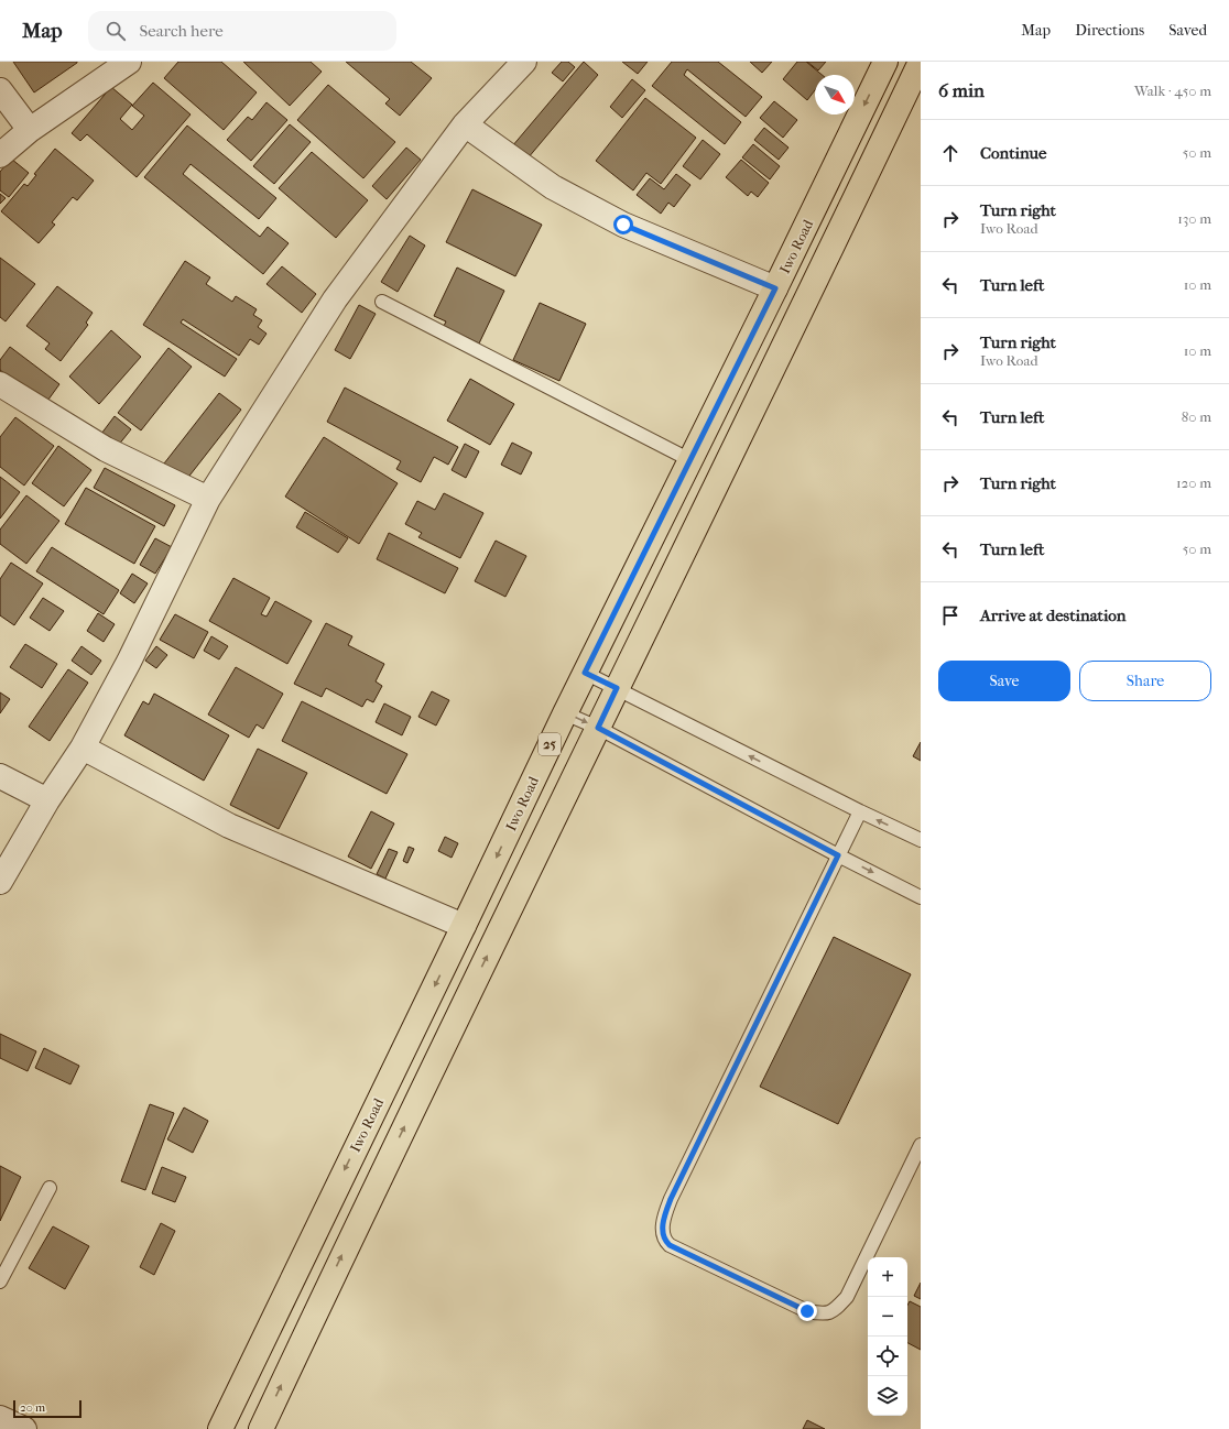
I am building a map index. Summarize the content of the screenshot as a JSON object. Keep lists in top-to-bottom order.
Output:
{
  "streets": {
    "main road": ["Iwo Road", "25"]
  },
  "scale_bar": "20 m",
  "north": "bottom right",
  "page": {
    "header": "Map",
    "search": "Search here",
    "nav": ["Map", "Directions", "Saved"],
    "heading": ["6 min", "Walk · 450 m"],
    "list": [
      ["Continue", "50 m"],
      ["Turn right", "Iwo Road", "130 m"],
      ["Turn left", "10 m"],
      ["Turn right", "Iwo Road", "10 m"],
      ["Turn left", "80 m"],
      ["Turn right", "120 m"],
      ["Turn left", "50 m"],
      "Arrive at destination"
    ],
    "buttons": ["Save", "Share"],
    "map_buttons": ["+", "−"],
    "scale": "20 m"
  }
}
